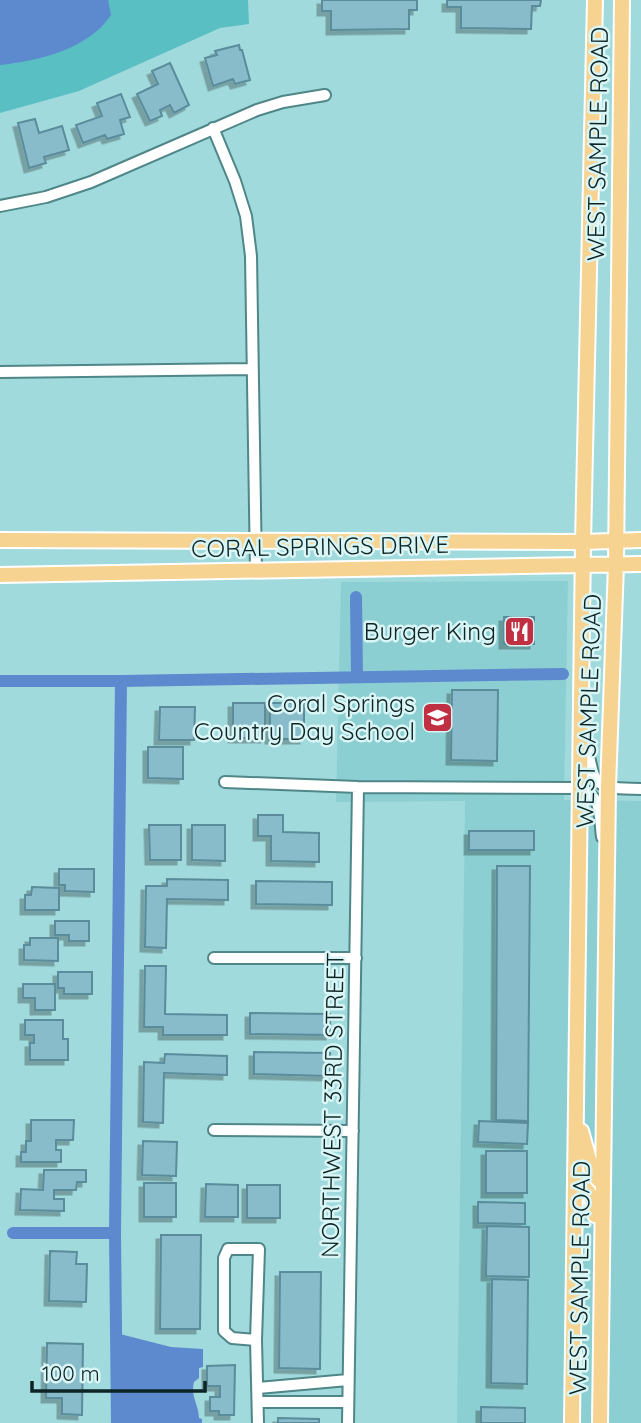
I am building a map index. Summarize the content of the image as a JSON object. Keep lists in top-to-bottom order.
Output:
{
  "streets": {
    "main road": ["WEST SAMPLE ROAD", "CORAL SPRINGS DRIVE"],
    "street": ["NORTHWEST 33RD STREET"]
  },
  "crossings": [
    ["WEST SAMPLE ROAD", "CORAL SPRINGS DRIVE"]
  ],
  "places": {
    "restaurant": ["Burger King"],
    "school or university": ["Coral Springs Country Day School"]
  },
  "scale_bar": "100 m"
}
